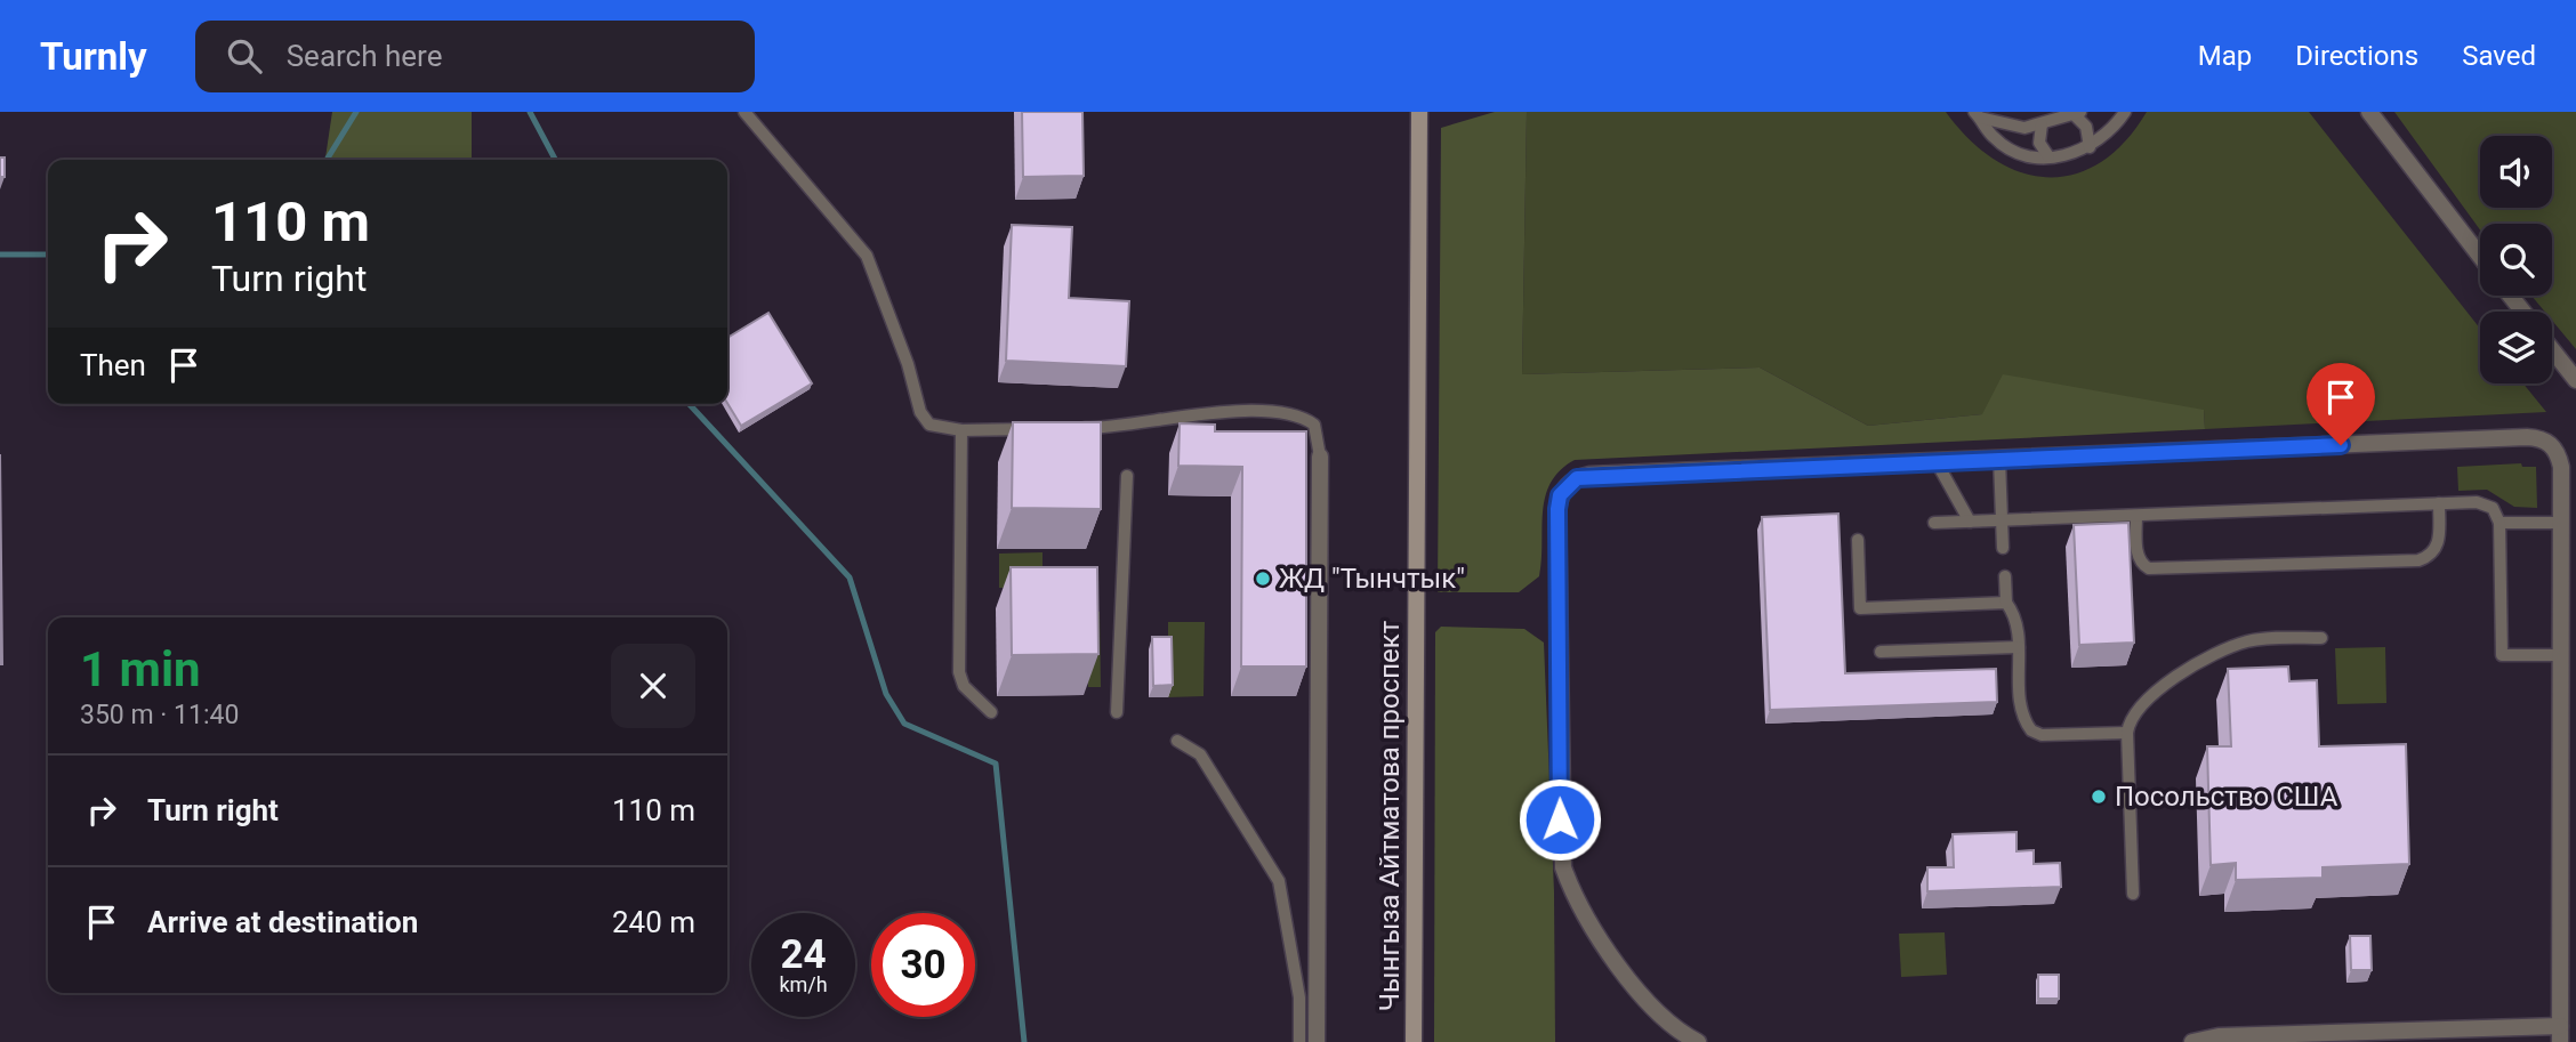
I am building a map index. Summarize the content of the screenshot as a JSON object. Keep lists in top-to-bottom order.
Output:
{
  "streets": {
    "main road": ["Чынгыза Айтматова проспект"]
  },
  "places": ["ЖД \"Тынчтык\"", "Посольство США"],
  "page": {
    "header": "Turnly",
    "search": "Search here",
    "nav": ["Map", "Directions", "Saved"],
    "turn": ["110 m", "Turn right"],
    "then": "Then",
    "heading": ["1 min", "350 m · 11:40"],
    "list": [
      {
        "name": "Turn right",
        "value": "110 m"
      },
      {
        "name": "Arrive at destination",
        "value": "240 m"
      }
    ],
    "speed": "24 km/h",
    "limit": "30"
  }
}
